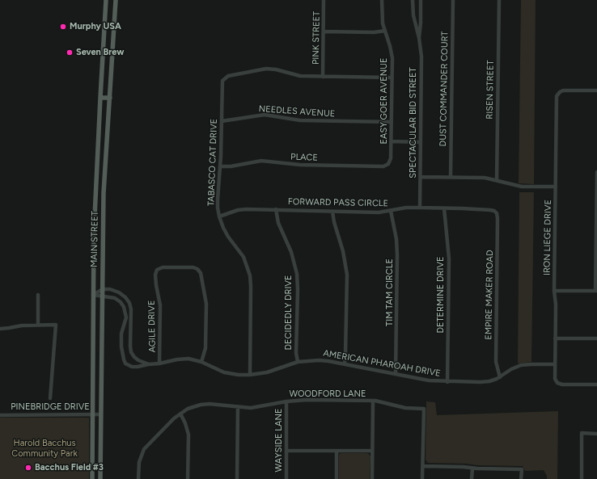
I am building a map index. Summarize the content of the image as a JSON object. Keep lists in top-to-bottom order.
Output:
{
  "streets": {
    "main road": ["MAIN STREET"],
    "street": [
      "PINK STREET",
      "DUST COMMANDER COURT",
      "RISEN STREET",
      "EASY GOER AVENUE",
      "NEEDLES AVENUE",
      "SPECTACULAR BID STREET",
      "PLACE",
      "TABASCO CAT DRIVE",
      "FORWARD PASS CIRCLE",
      "IRON LIEGE DRIVE",
      "TIM TAM CIRCLE",
      "DETERMINE DRIVE",
      "EMPIRE MAKER ROAD",
      "DECIDEDLY DRIVE",
      "AGILE DRIVE",
      "AMERICAN PHAROAH DRIVE",
      "WOODFORD LANE",
      "PINEBRIDGE DRIVE",
      "WAYSIDE LANE"
    ]
  },
  "crossings": [
    ["PINK STREET", "TABASCO CAT DRIVE"],
    ["EASY GOER AVENUE", "NEEDLES AVENUE"],
    ["EASY GOER AVENUE", "PLACE"],
    ["NEEDLES AVENUE", "TABASCO CAT DRIVE"],
    ["SPECTACULAR BID STREET", "FORWARD PASS CIRCLE"],
    ["PLACE", "TABASCO CAT DRIVE"],
    ["TABASCO CAT DRIVE", "FORWARD PASS CIRCLE"],
    ["TABASCO CAT DRIVE", "AMERICAN PHAROAH DRIVE"],
    ["FORWARD PASS CIRCLE", "TIM TAM CIRCLE"],
    ["FORWARD PASS CIRCLE", "DETERMINE DRIVE"],
    ["FORWARD PASS CIRCLE", "EMPIRE MAKER ROAD"],
    ["FORWARD PASS CIRCLE", "DECIDEDLY DRIVE"],
    ["IRON LIEGE DRIVE", "AMERICAN PHAROAH DRIVE"],
    ["MAIN STREET", "AMERICAN PHAROAH DRIVE"],
    ["MAIN STREET", "PINEBRIDGE DRIVE"],
    ["TIM TAM CIRCLE", "AMERICAN PHAROAH DRIVE"],
    ["DETERMINE DRIVE", "AMERICAN PHAROAH DRIVE"],
    ["EMPIRE MAKER ROAD", "AMERICAN PHAROAH DRIVE"],
    ["DECIDEDLY DRIVE", "AMERICAN PHAROAH DRIVE"],
    ["AGILE DRIVE", "AMERICAN PHAROAH DRIVE"],
    ["WOODFORD LANE", "WAYSIDE LANE"]
  ],
  "parks": ["Harold Bacchus Community Park"],
  "places": ["Murphy USA", "Seven Brew", "Bacchus Field #3"]
}
